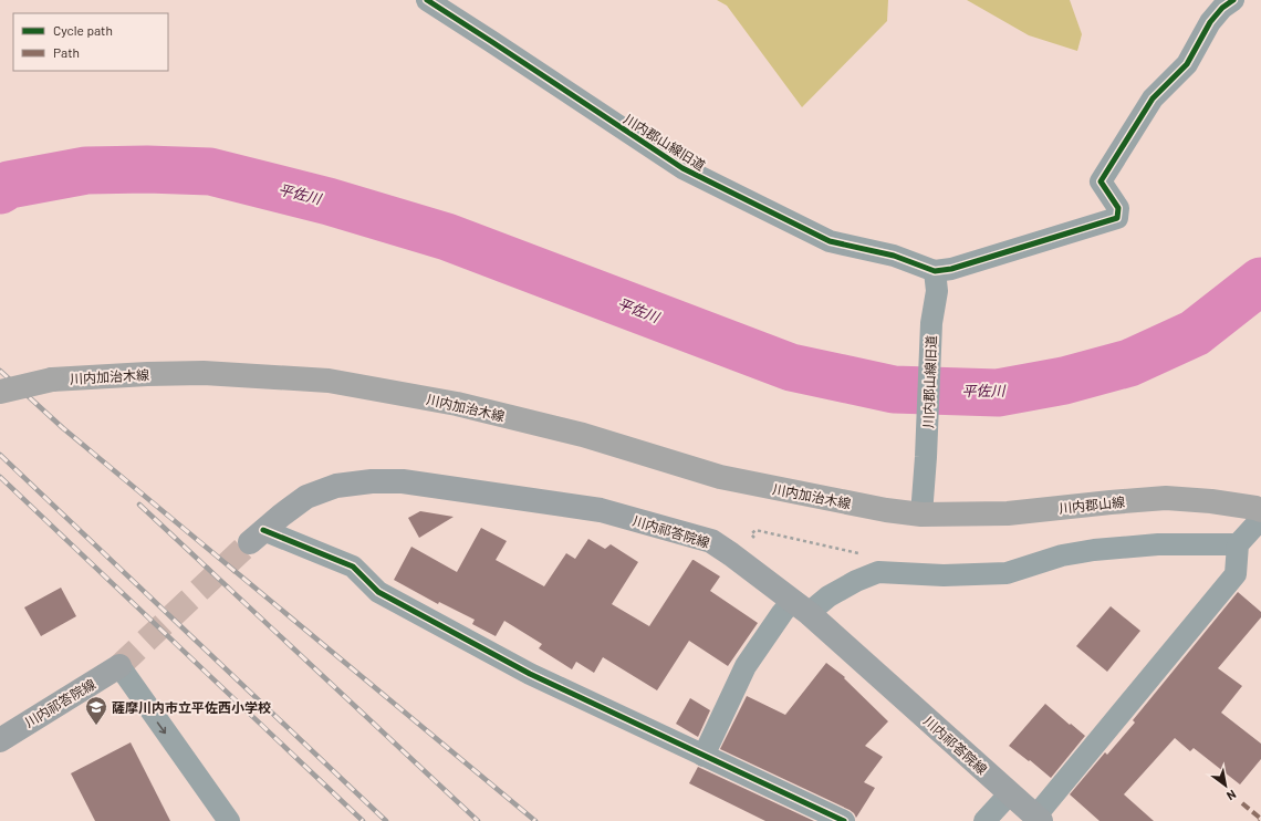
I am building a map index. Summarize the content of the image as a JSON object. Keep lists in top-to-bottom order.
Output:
{
  "streets": {
    "main road": ["川内加治木線", "川内郡山線", "川内祁答院線"],
    "street": ["川内郡山線旧道"]
  },
  "crossings": [
    ["川内郡山線旧道", "川内加治木線"],
    ["川内郡山線旧道", "川内郡山線"],
    ["川内加治木線", "川内郡山線"]
  ],
  "water": ["平佐川"],
  "places": {
    "school or university": ["薩摩川内市立平佐西小学校"]
  },
  "legend": ["Cycle path", "Path"],
  "north": "bottom right"
}
